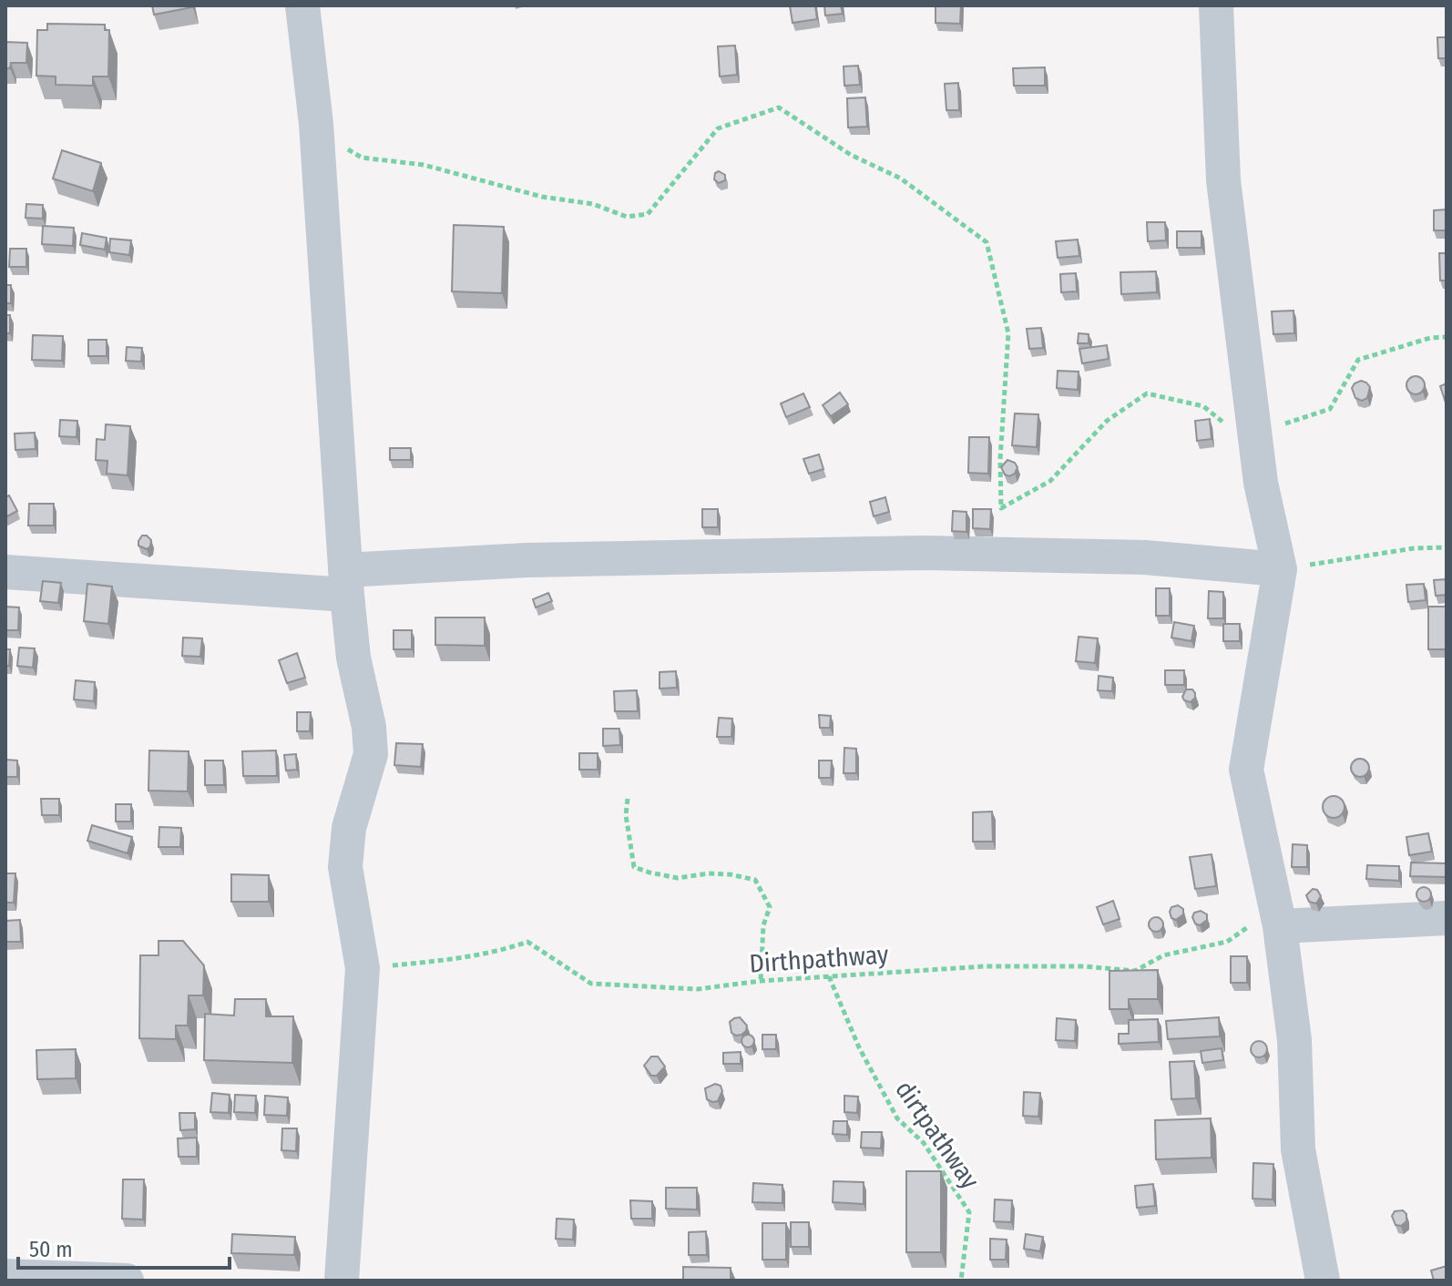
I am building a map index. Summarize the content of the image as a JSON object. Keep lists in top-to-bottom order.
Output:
{
  "streets": {
    "path": ["Dirthpathway", "dirtpathway"]
  },
  "crossings": [
    ["Dirthpathway", "dirtpathway"]
  ],
  "scale_bar": "50 m"
}
